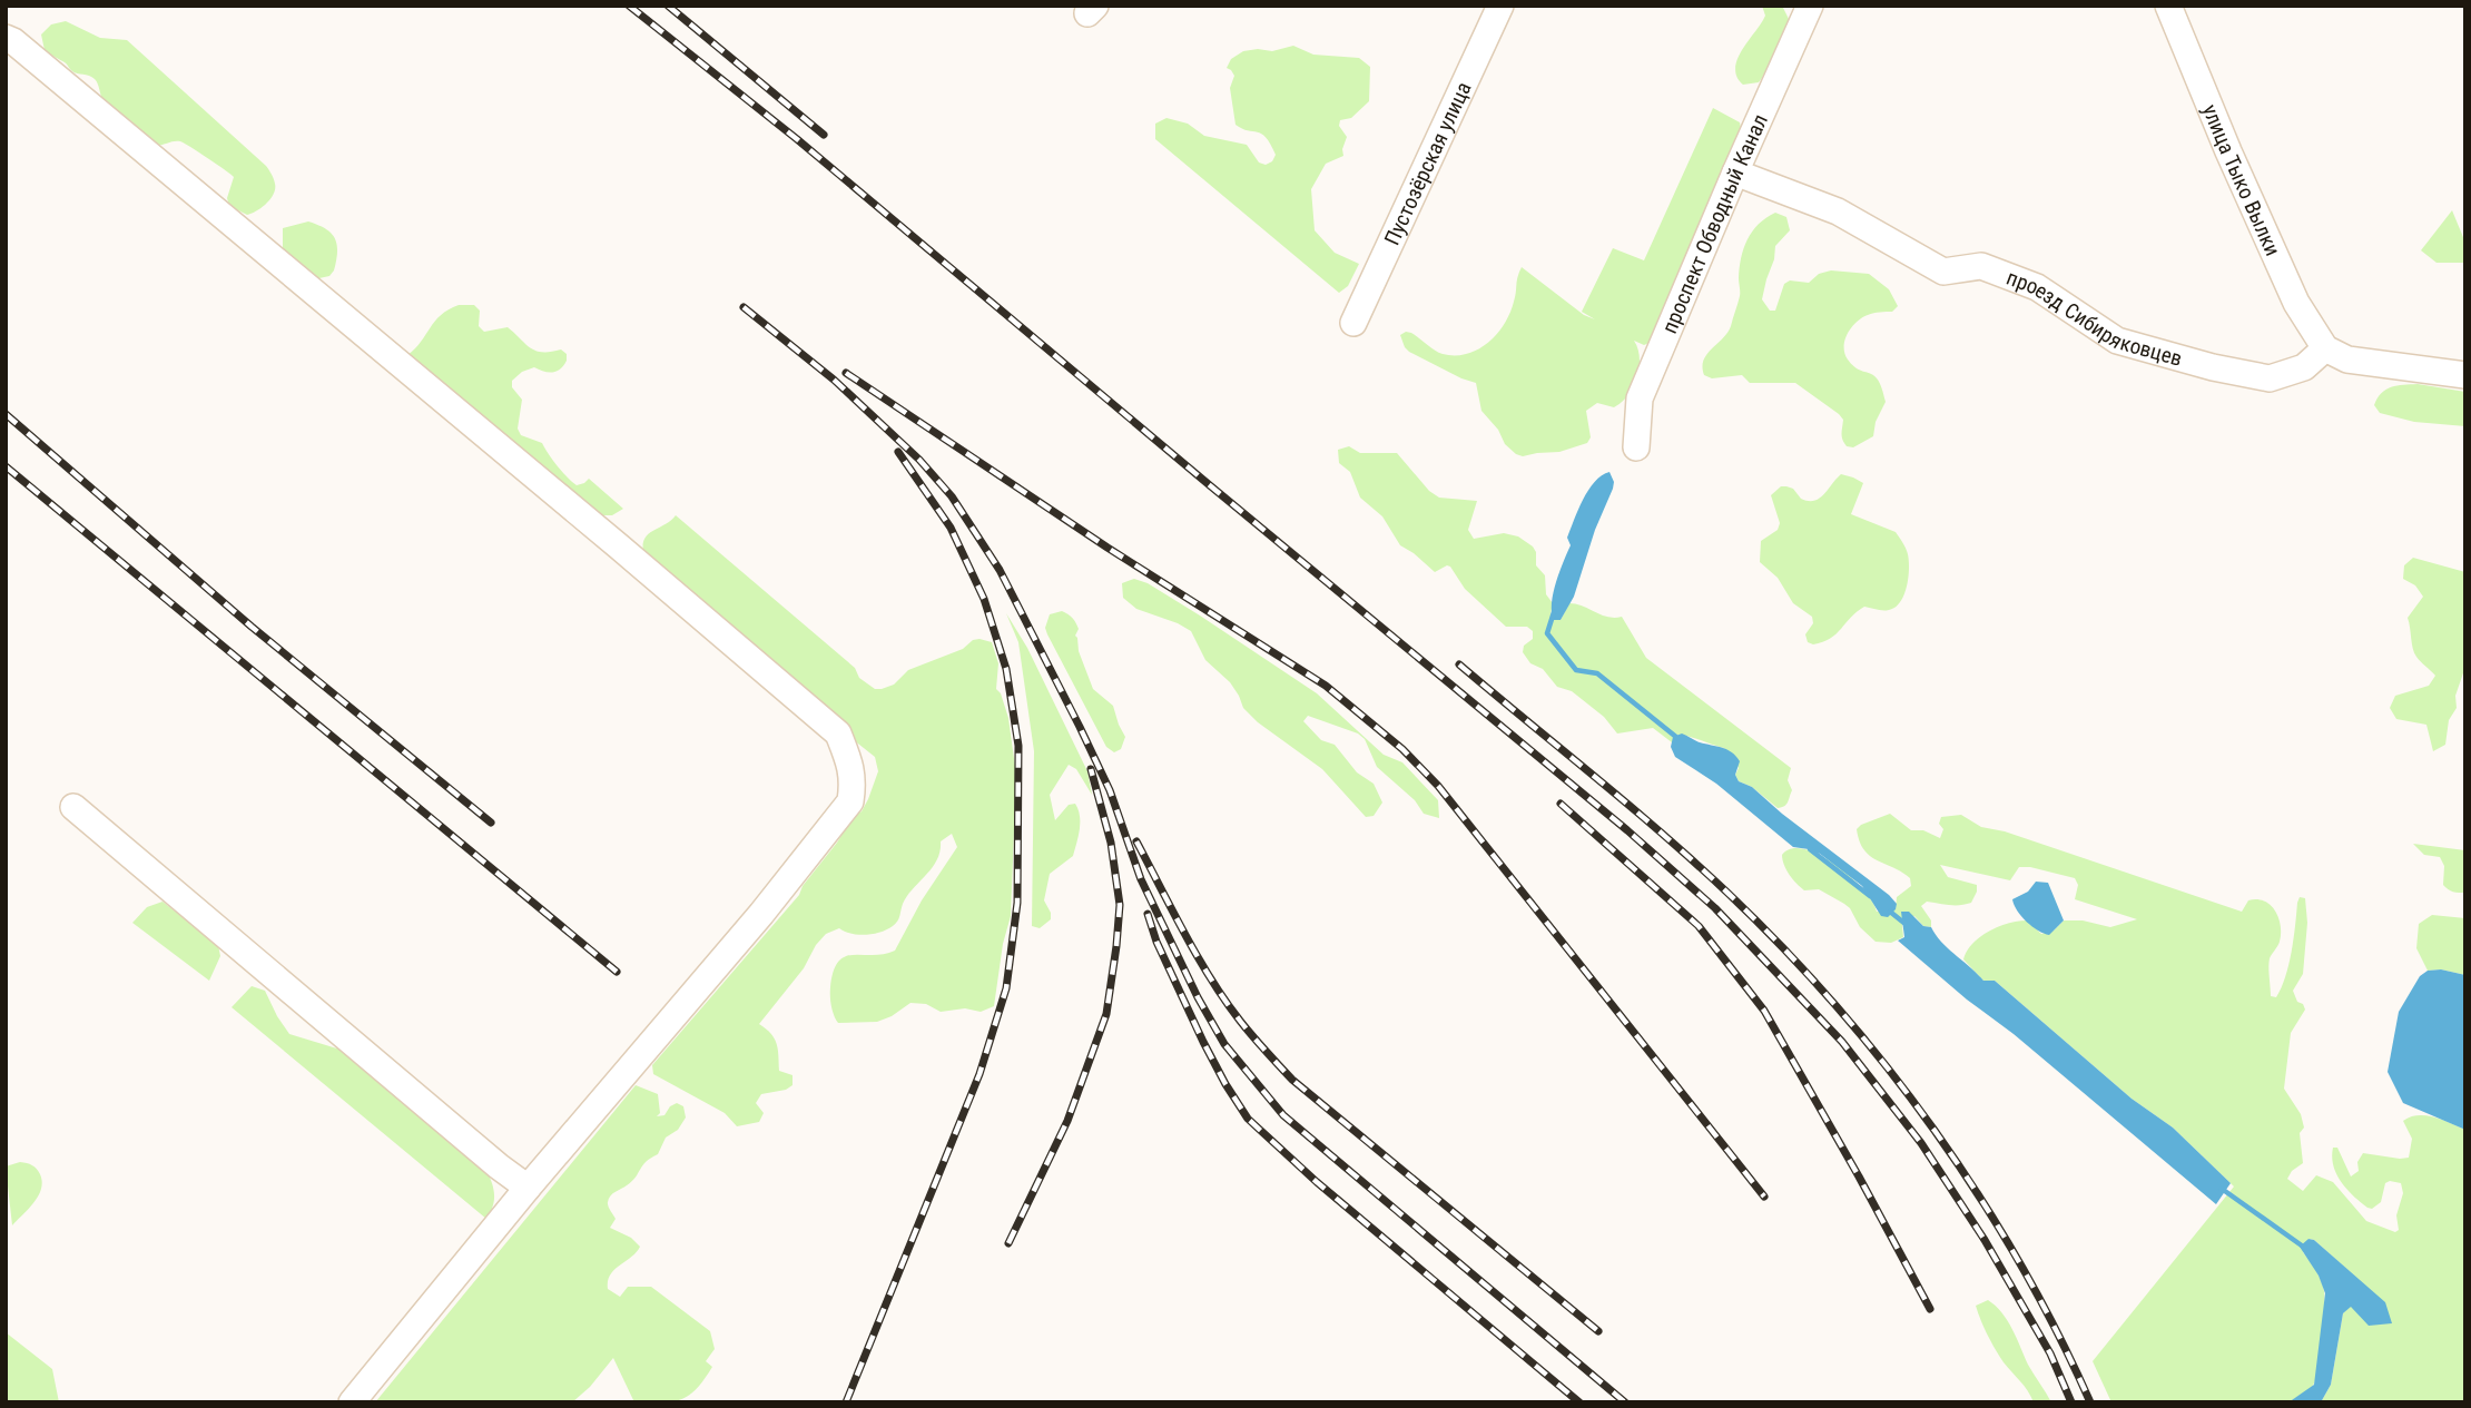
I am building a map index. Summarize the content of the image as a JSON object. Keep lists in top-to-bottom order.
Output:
{
  "streets": {
    "street": [
      "Пустозёрская улица",
      "улица Тыко Вылки",
      "проспект Обводный Канал",
      "проезд Сибиряковцев"
    ]
  },
  "crossings": [
    ["улица Тыко Вылки", "проезд Сибиряковцев"],
    ["проспект Обводный Канал", "проезд Сибиряковцев"]
  ]
}
